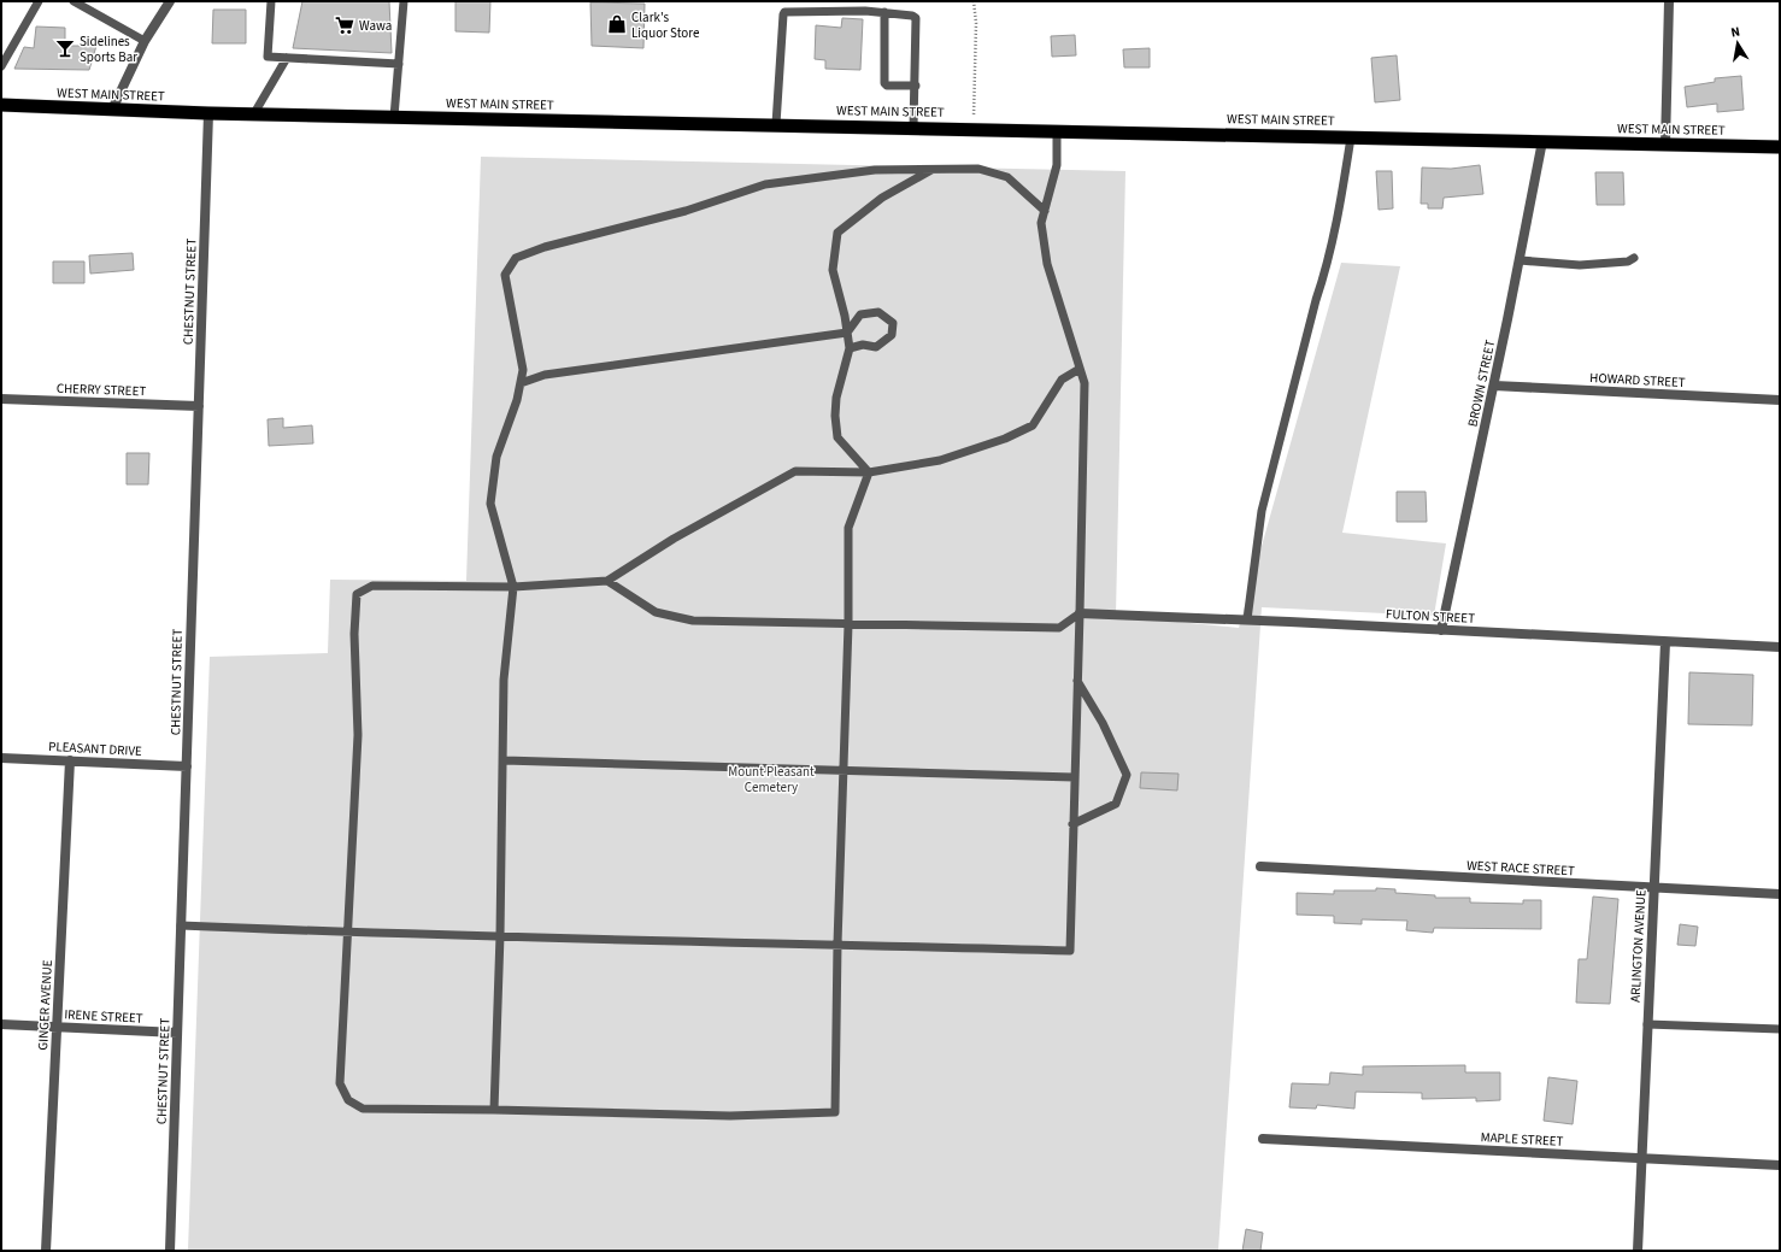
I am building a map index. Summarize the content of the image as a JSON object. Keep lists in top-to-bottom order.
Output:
{
  "streets": {
    "highway": ["WEST MAIN STREET"],
    "street": [
      "CHESTNUT STREET",
      "HOWARD STREET",
      "BROWN STREET",
      "CHERRY STREET",
      "FULTON STREET",
      "PLEASANT DRIVE",
      "WEST RACE STREET",
      "ARLINGTON AVENUE",
      "GINGER AVENUE",
      "IRENE STREET",
      "MAPLE STREET"
    ]
  },
  "crossings": [
    ["WEST MAIN STREET", "CHESTNUT STREET"],
    ["WEST MAIN STREET", "BROWN STREET"],
    ["CHESTNUT STREET", "CHERRY STREET"],
    ["CHESTNUT STREET", "PLEASANT DRIVE"],
    ["CHESTNUT STREET", "IRENE STREET"],
    ["HOWARD STREET", "BROWN STREET"],
    ["BROWN STREET", "FULTON STREET"],
    ["FULTON STREET", "ARLINGTON AVENUE"],
    ["PLEASANT DRIVE", "GINGER AVENUE"],
    ["WEST RACE STREET", "ARLINGTON AVENUE"],
    ["ARLINGTON AVENUE", "MAPLE STREET"],
    ["GINGER AVENUE", "IRENE STREET"]
  ],
  "parks": ["Mount Pleasant Cemetery"],
  "places": {
    "shop": ["Clark's Liquor Store"],
    "supermarket": ["Wawa"],
    "bar": ["Sidelines Sports Bar"]
  },
  "north": "top"
}
